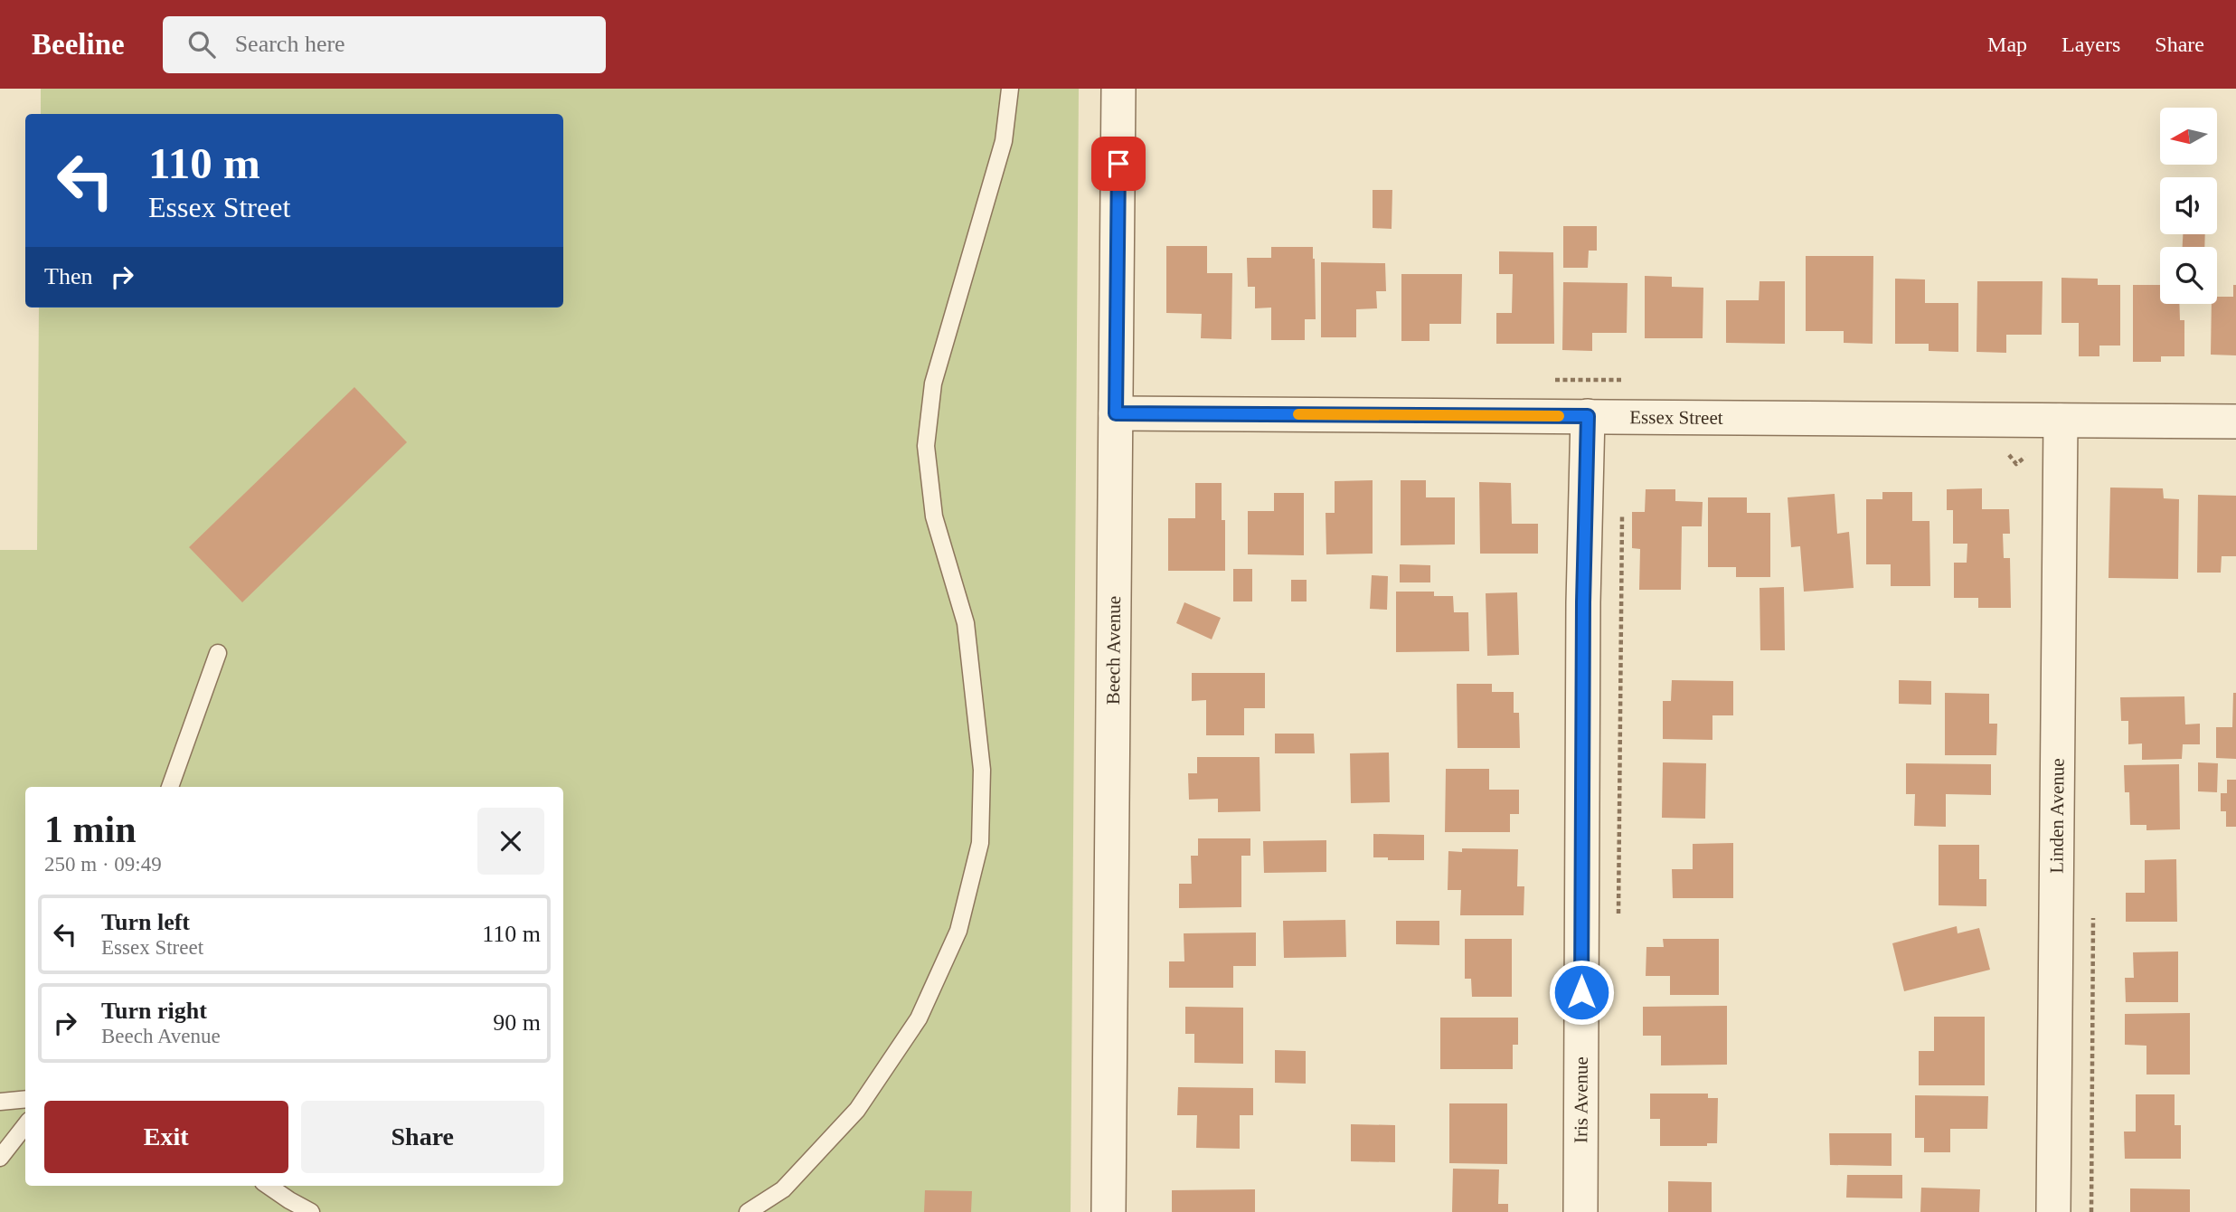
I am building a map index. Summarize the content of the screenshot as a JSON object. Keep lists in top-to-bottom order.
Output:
{
  "streets": {
    "street": [
      "Essex Street",
      "Beech Avenue",
      "Linden Avenue",
      "Iris Avenue"
    ]
  },
  "crossings": [
    ["Essex Street", "Beech Avenue"],
    ["Essex Street", "Linden Avenue"],
    ["Essex Street", "Iris Avenue"]
  ],
  "north": "left",
  "page": {
    "header": "Beeline",
    "search": "Search here",
    "nav": ["Map", "Layers", "Share"],
    "turn": ["110 m", "Essex Street"],
    "then": "Then",
    "heading": ["1 min", "250 m · 09:49"],
    "list": [
      {
        "name": "Turn left",
        "note": "Essex Street",
        "value": "110 m"
      },
      {
        "name": "Turn right",
        "note": "Beech Avenue",
        "value": "90 m"
      }
    ],
    "buttons": ["Exit", "Share"]
  }
}
